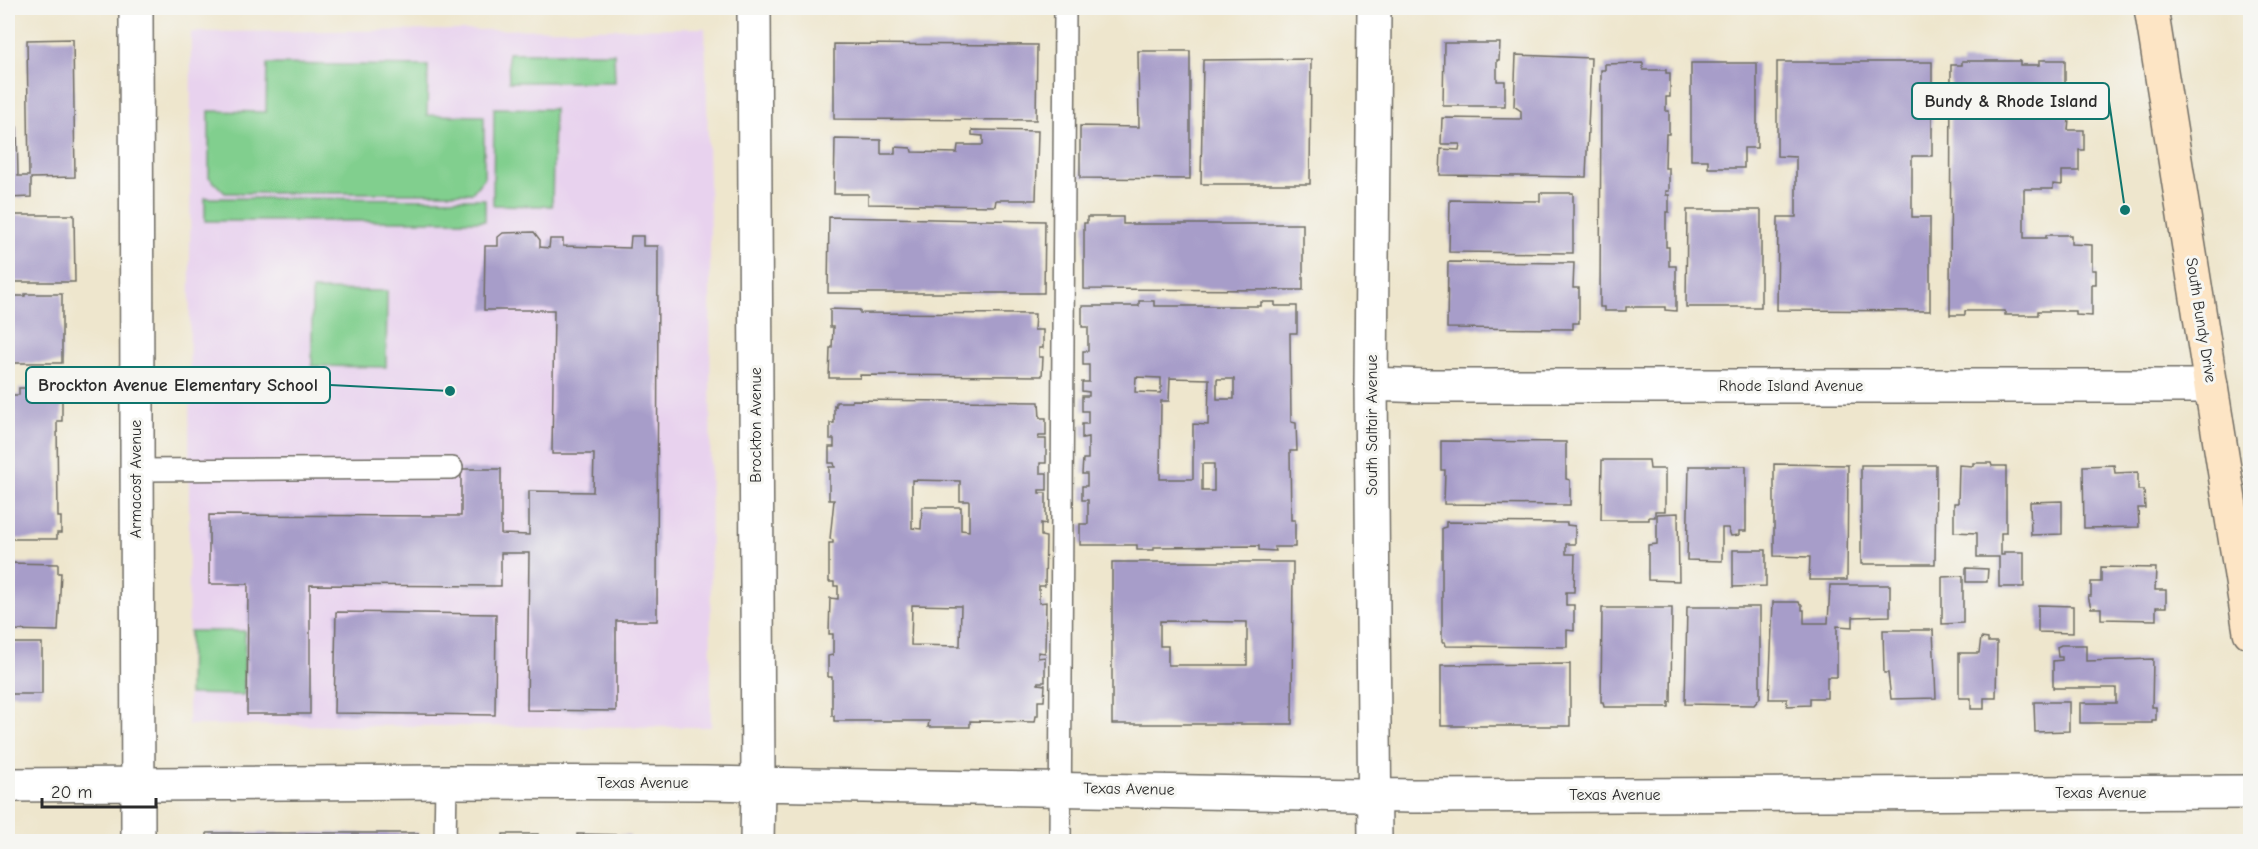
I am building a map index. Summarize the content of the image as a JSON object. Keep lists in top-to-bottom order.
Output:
{
  "streets": {
    "main road": ["South Bundy Drive"],
    "street": [
      "Rhode Island Avenue",
      "Brockton Avenue",
      "South Saltair Avenue",
      "Armacost Avenue",
      "Texas Avenue"
    ]
  },
  "crossings": [
    ["South Bundy Drive", "Rhode Island Avenue"],
    ["Rhode Island Avenue", "South Saltair Avenue"],
    ["Brockton Avenue", "Texas Avenue"],
    ["South Saltair Avenue", "Texas Avenue"],
    ["Armacost Avenue", "Texas Avenue"]
  ],
  "places": ["Bundy & Rhode Island", "Brockton Avenue Elementary School"],
  "scale_bar": "20 m"
}
